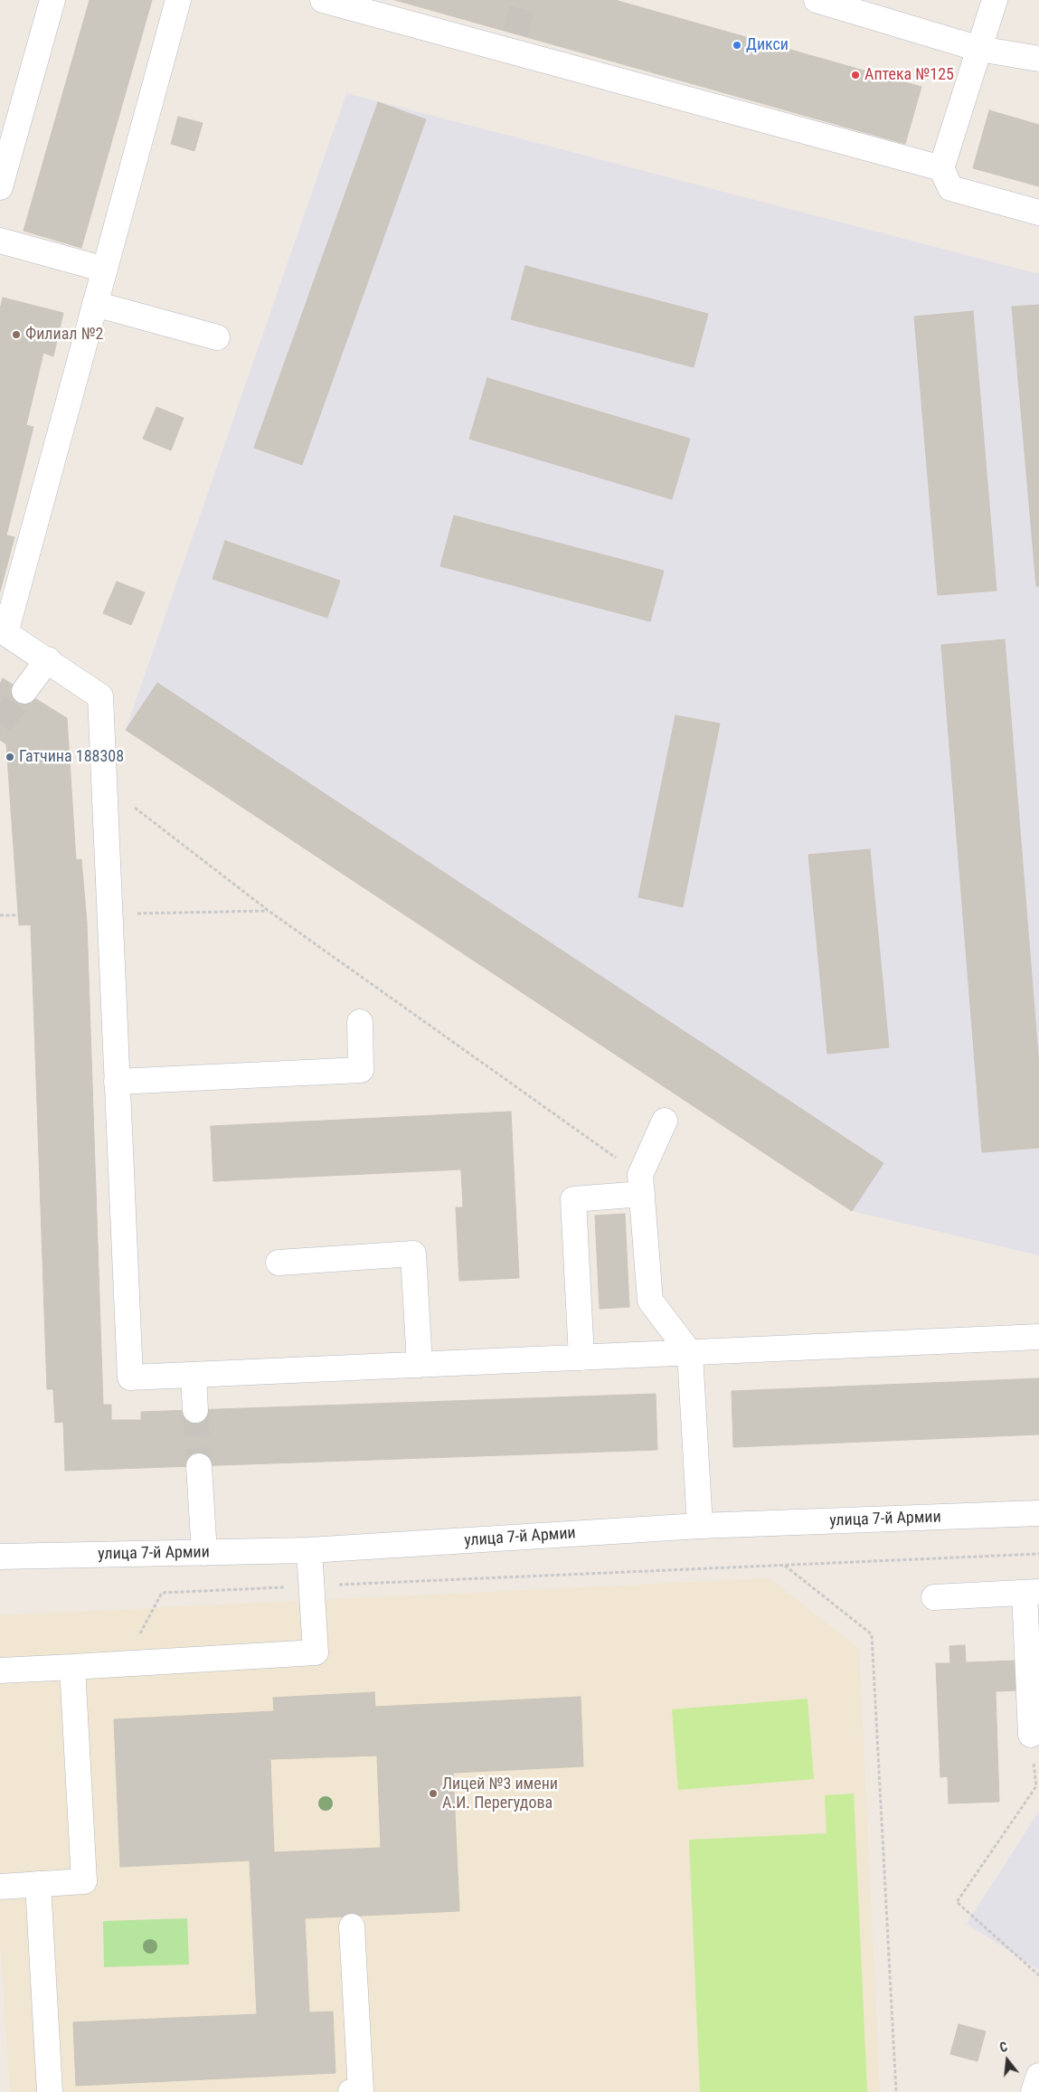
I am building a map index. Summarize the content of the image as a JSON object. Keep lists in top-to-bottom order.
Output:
{
  "streets": {
    "street": ["улица 7-й Армии"]
  },
  "places": [
    "Дикси",
    "Аптека №125",
    "Филиал №2",
    "Гатчина 188308",
    "Лицей №3 имени А.И. Перегудова"
  ],
  "north": "top"
}
